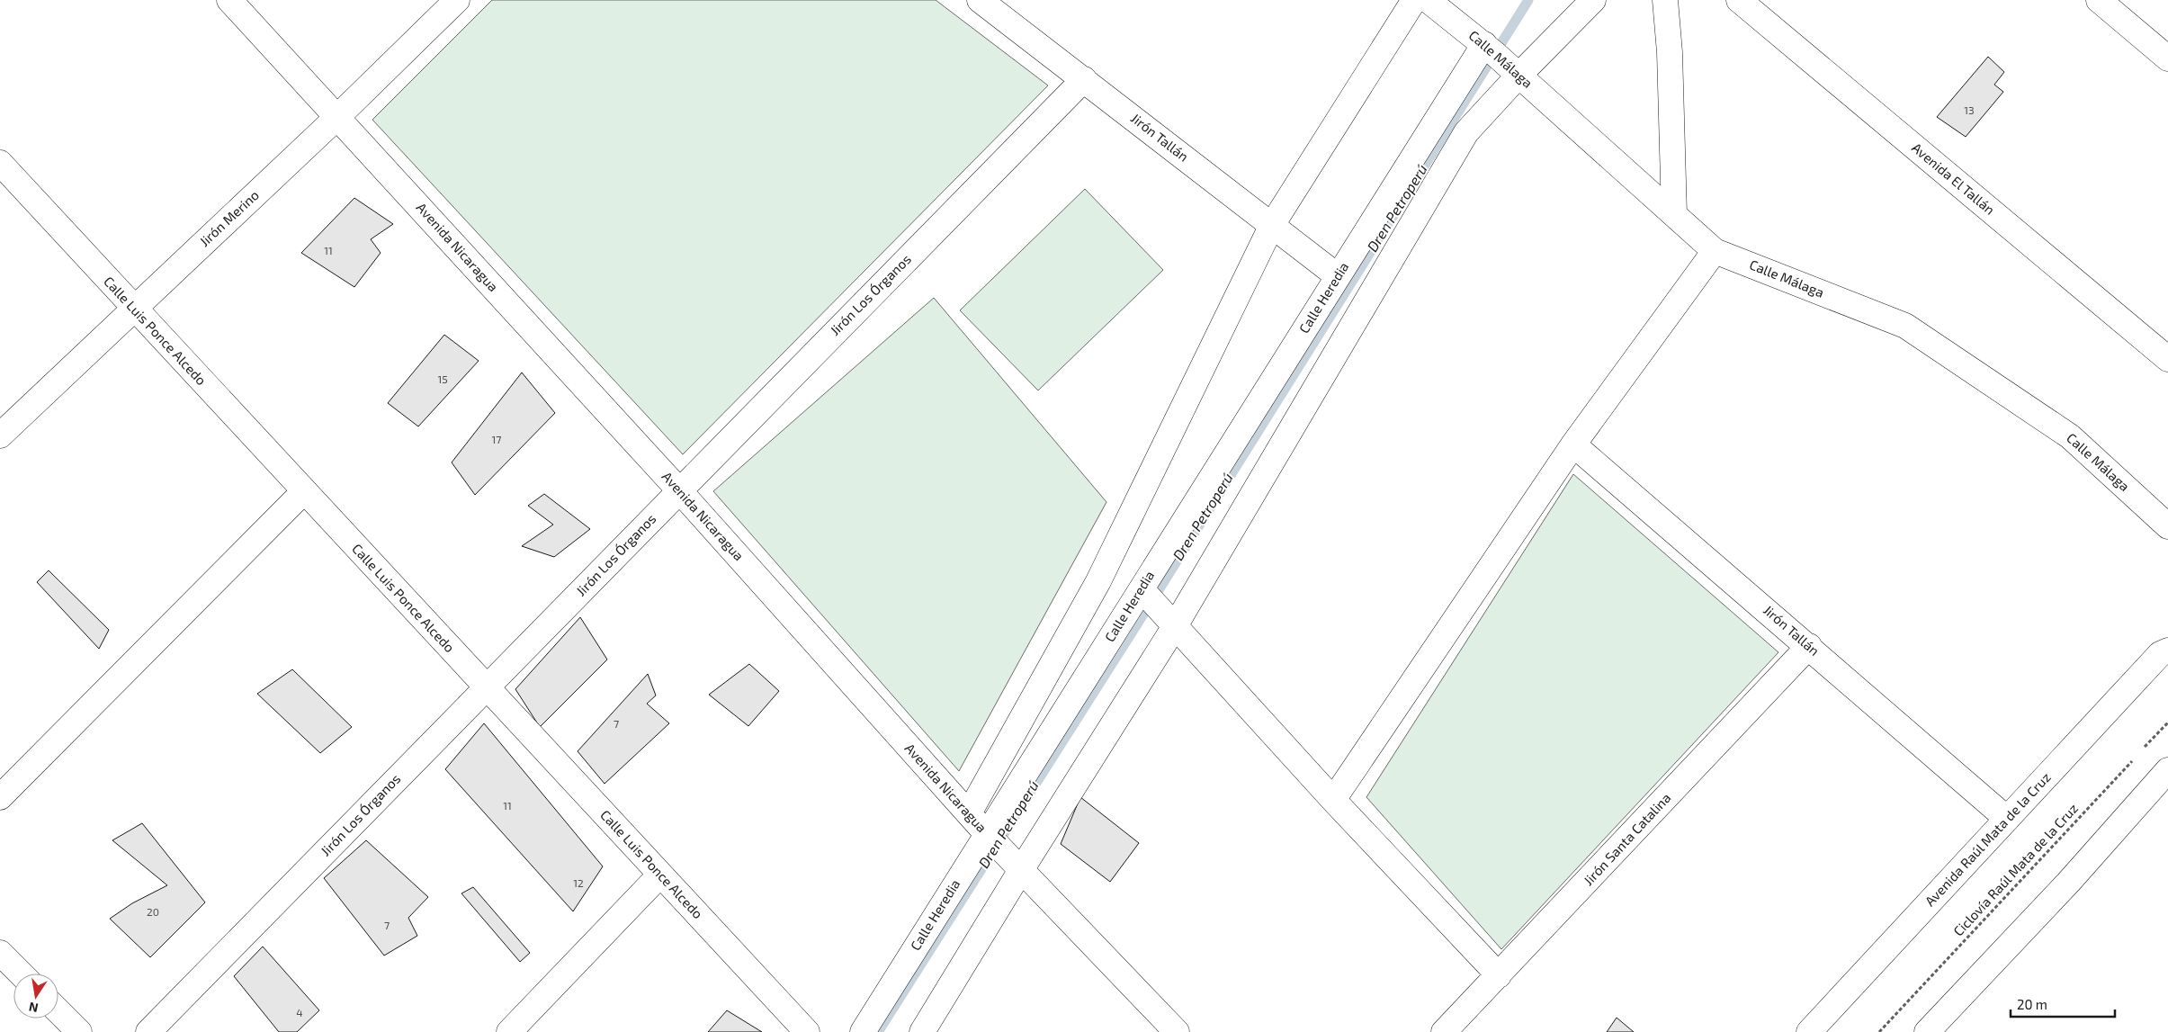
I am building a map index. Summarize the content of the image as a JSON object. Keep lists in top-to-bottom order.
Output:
{
  "streets": {
    "street": [
      "Calle Málaga",
      "Jirón Tallán",
      "Avenida El Tallán",
      "Jirón Merino",
      "Avenida Nicaragua",
      "Jirón Los Órganos",
      "Calle Heredia",
      "Calle Luis Ponce Alcedo",
      "Jirón Santa Catalina",
      "Avenida Raúl Mata de la Cruz"
    ],
    "path": ["Ciclovía Raúl Mata de la Cruz"]
  },
  "crossings": [
    ["Calle Málaga", "Calle Heredia"],
    ["Jirón Tallán", "Jirón Los Órganos"],
    ["Jirón Tallán", "Calle Heredia"],
    ["Jirón Tallán", "Jirón Santa Catalina"],
    ["Jirón Tallán", "Avenida Raúl Mata de la Cruz"],
    ["Jirón Merino", "Avenida Nicaragua"],
    ["Jirón Merino", "Calle Luis Ponce Alcedo"],
    ["Avenida Nicaragua", "Jirón Los Órganos"],
    ["Avenida Nicaragua", "Calle Heredia"],
    ["Jirón Los Órganos", "Calle Luis Ponce Alcedo"]
  ],
  "water": ["Dren Petroperú"],
  "house_numbers": [
    "13",
    "11",
    "15",
    "17",
    "7",
    "11",
    "12",
    "20",
    "7",
    "4"
  ],
  "scale_bar": "20 m",
  "north": "bottom"
}
